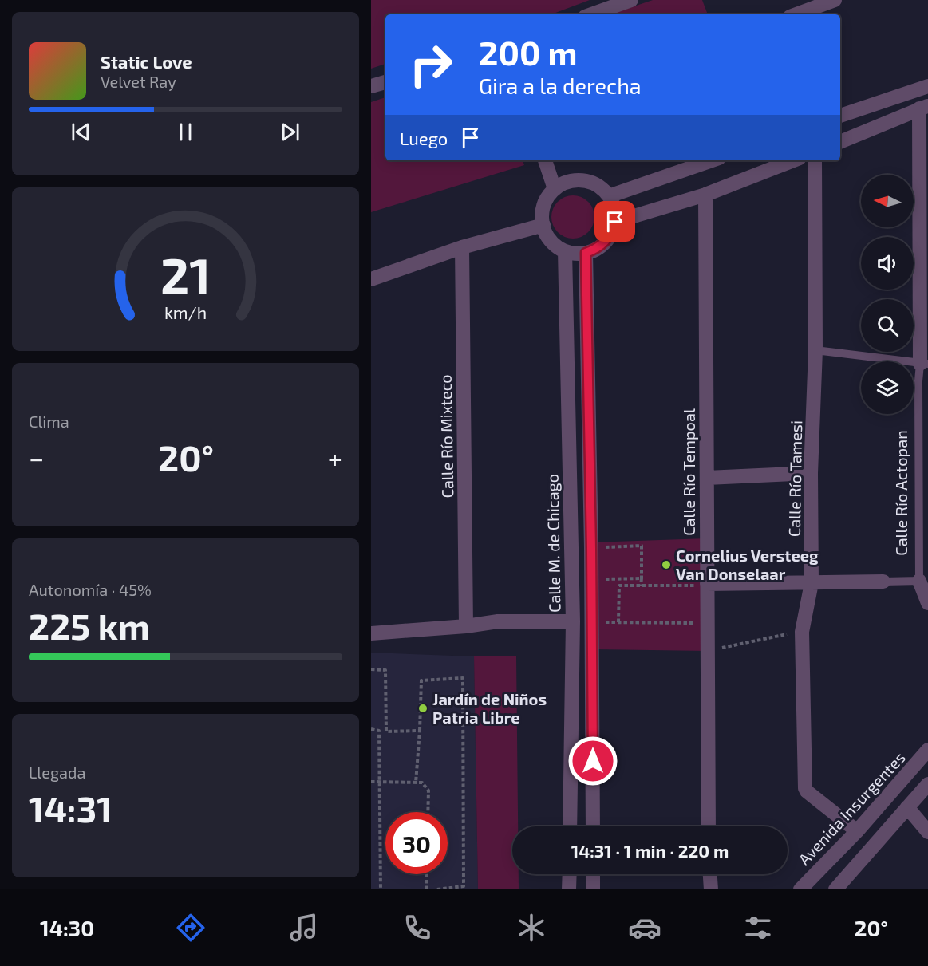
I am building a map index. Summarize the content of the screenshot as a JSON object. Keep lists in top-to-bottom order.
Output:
{
  "streets": {
    "street": [
      "Calle Río Mixteco",
      "Calle Río Tempoal",
      "Calle Río Tamesi",
      "Calle Río Actopan",
      "Calle M. de Chicago",
      "Avenida Insurgentes"
    ]
  },
  "crossings": [
    ["Calle Río Tamesi", "Avenida Insurgentes"]
  ],
  "places": ["Cornelius Versteeg Van Donselaar", "Jardín de Niños Patria Libre"],
  "north": "left",
  "page": {
    "turn": ["200 m", "Gira a la derecha"],
    "song": ["Static Love", "Velvet Ray"],
    "then": "Luego",
    "tile": [
      "Clima",
      ["Autonomía · 45%", "225 km"],
      ["Llegada", "14:31"]
    ],
    "heat": ["−", "20°", "+"],
    "limit": "30",
    "trip": "14:31 · 1 min · 220 m",
    "tabs": ["14:30", "20°"],
    "gauge": ["21", "km/h"]
  }
}
